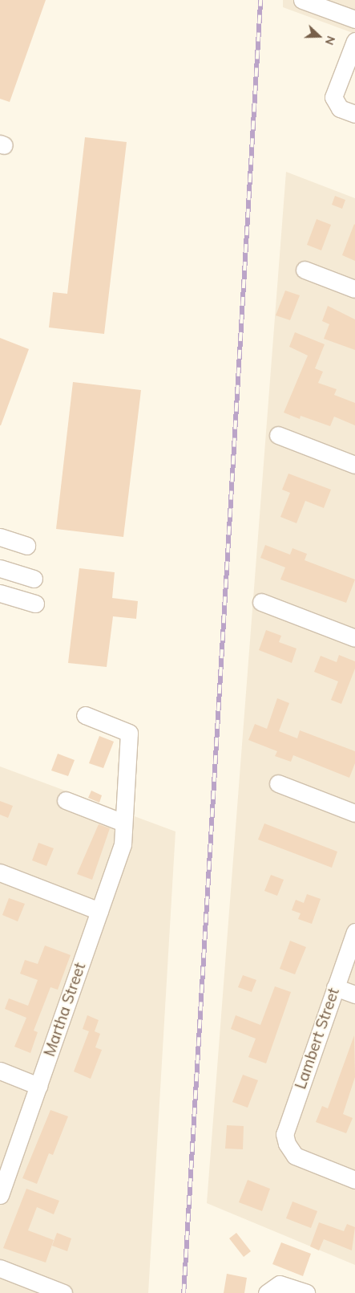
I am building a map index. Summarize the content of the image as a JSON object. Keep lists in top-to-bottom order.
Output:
{
  "streets": {
    "street": ["Martha Street", "Lambert Street"]
  },
  "north": "right"
}
